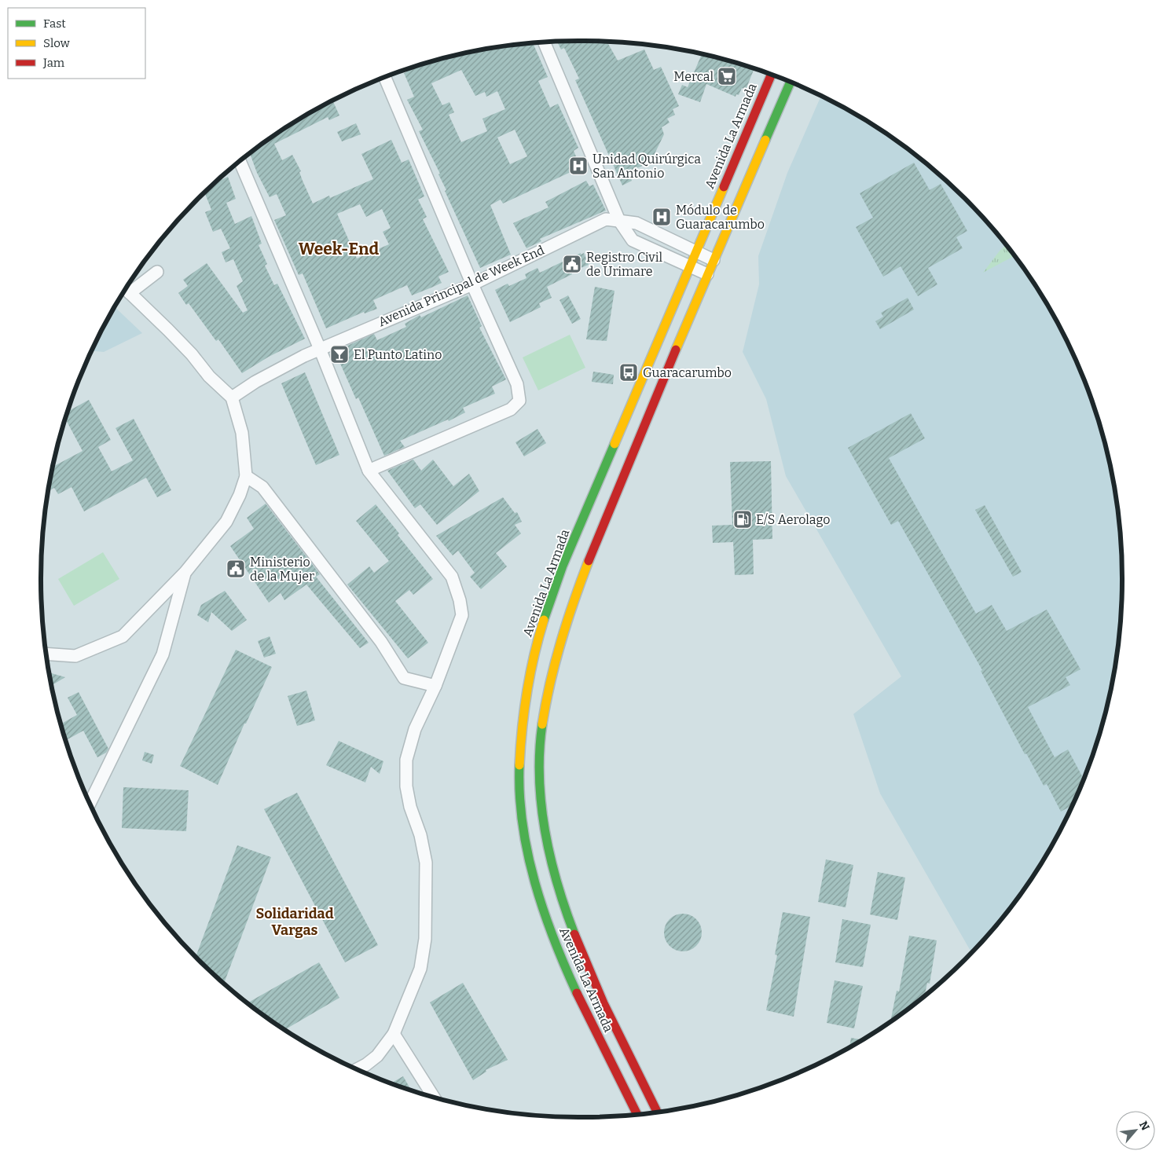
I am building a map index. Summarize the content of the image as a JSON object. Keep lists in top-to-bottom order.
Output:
{
  "streets": {
    "main road": ["Avenida La Armada"],
    "street": ["Avenida Principal de Week End"]
  },
  "crossings": [
    ["Avenida La Armada", "Avenida Principal de Week End"]
  ],
  "districts": ["Week-End", "Solidaridad Vargas"],
  "places": {
    "supermarket": ["Mercal"],
    "hospital": ["Unidad Quirúrgica San Antonio", "Módulo de Guaracarumbo"],
    "public building": ["Registro Civil de Urimare", "Ministerio de la Mujer"],
    "bar": ["El Punto Latino"],
    "bus stop": ["Guaracarumbo"],
    "fuel station": ["E/S Aerolago"]
  },
  "legend": ["Fast", "Slow", "Jam"],
  "north": "top right"
}
